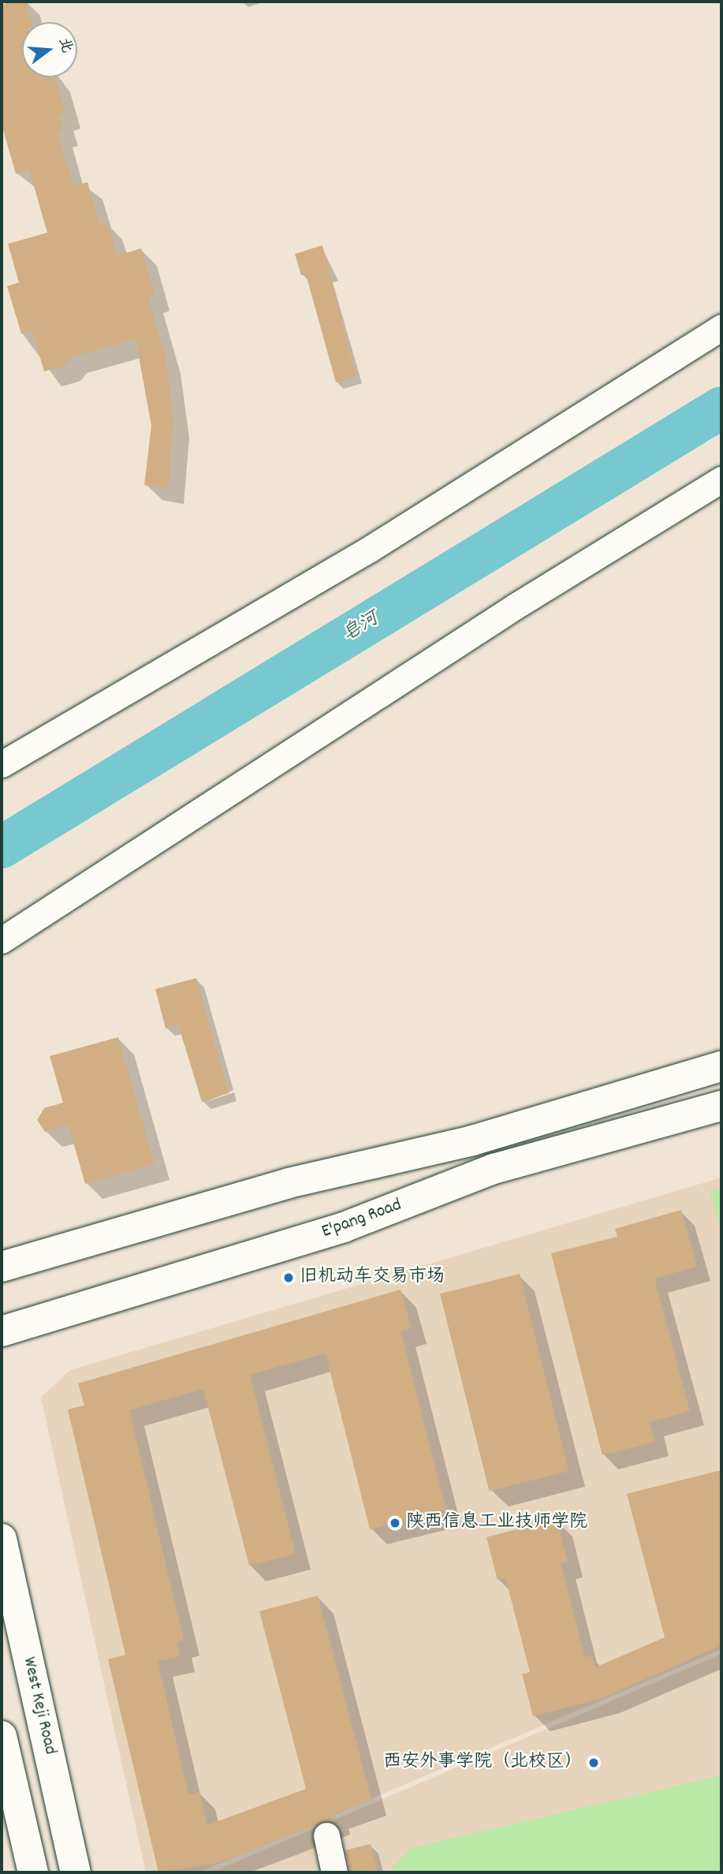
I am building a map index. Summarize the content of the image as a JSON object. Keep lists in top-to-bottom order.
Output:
{
  "streets": {
    "main road": ["E'pang Road", "West Keji Road"]
  },
  "water": ["皂河"],
  "places": ["旧机动车交易市场", "陕西信息工业技师学院", "西安外事学院（北校区）"],
  "north": "right"
}
